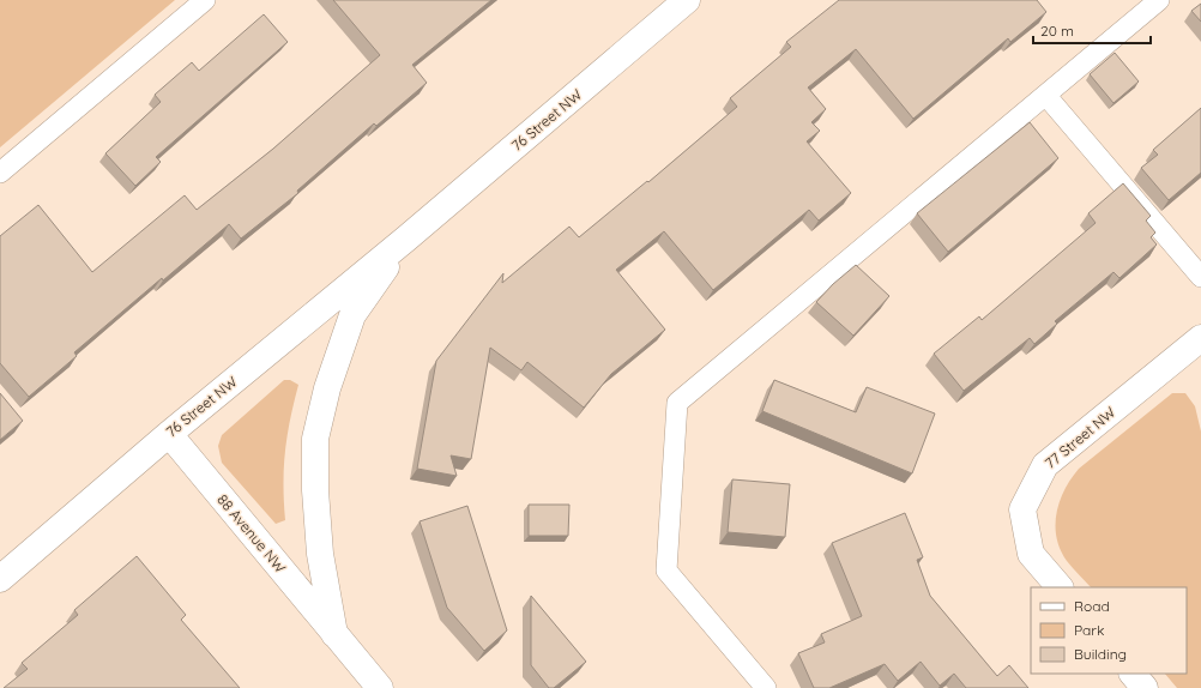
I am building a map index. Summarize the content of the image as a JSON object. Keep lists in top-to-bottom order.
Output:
{
  "streets": {
    "street": ["76 Street NW", "77 Street NW", "88 Avenue NW"]
  },
  "crossings": [
    ["76 Street NW", "88 Avenue NW"]
  ],
  "legend": ["Road", "Park", "Building"],
  "scale_bar": "20 m"
}
